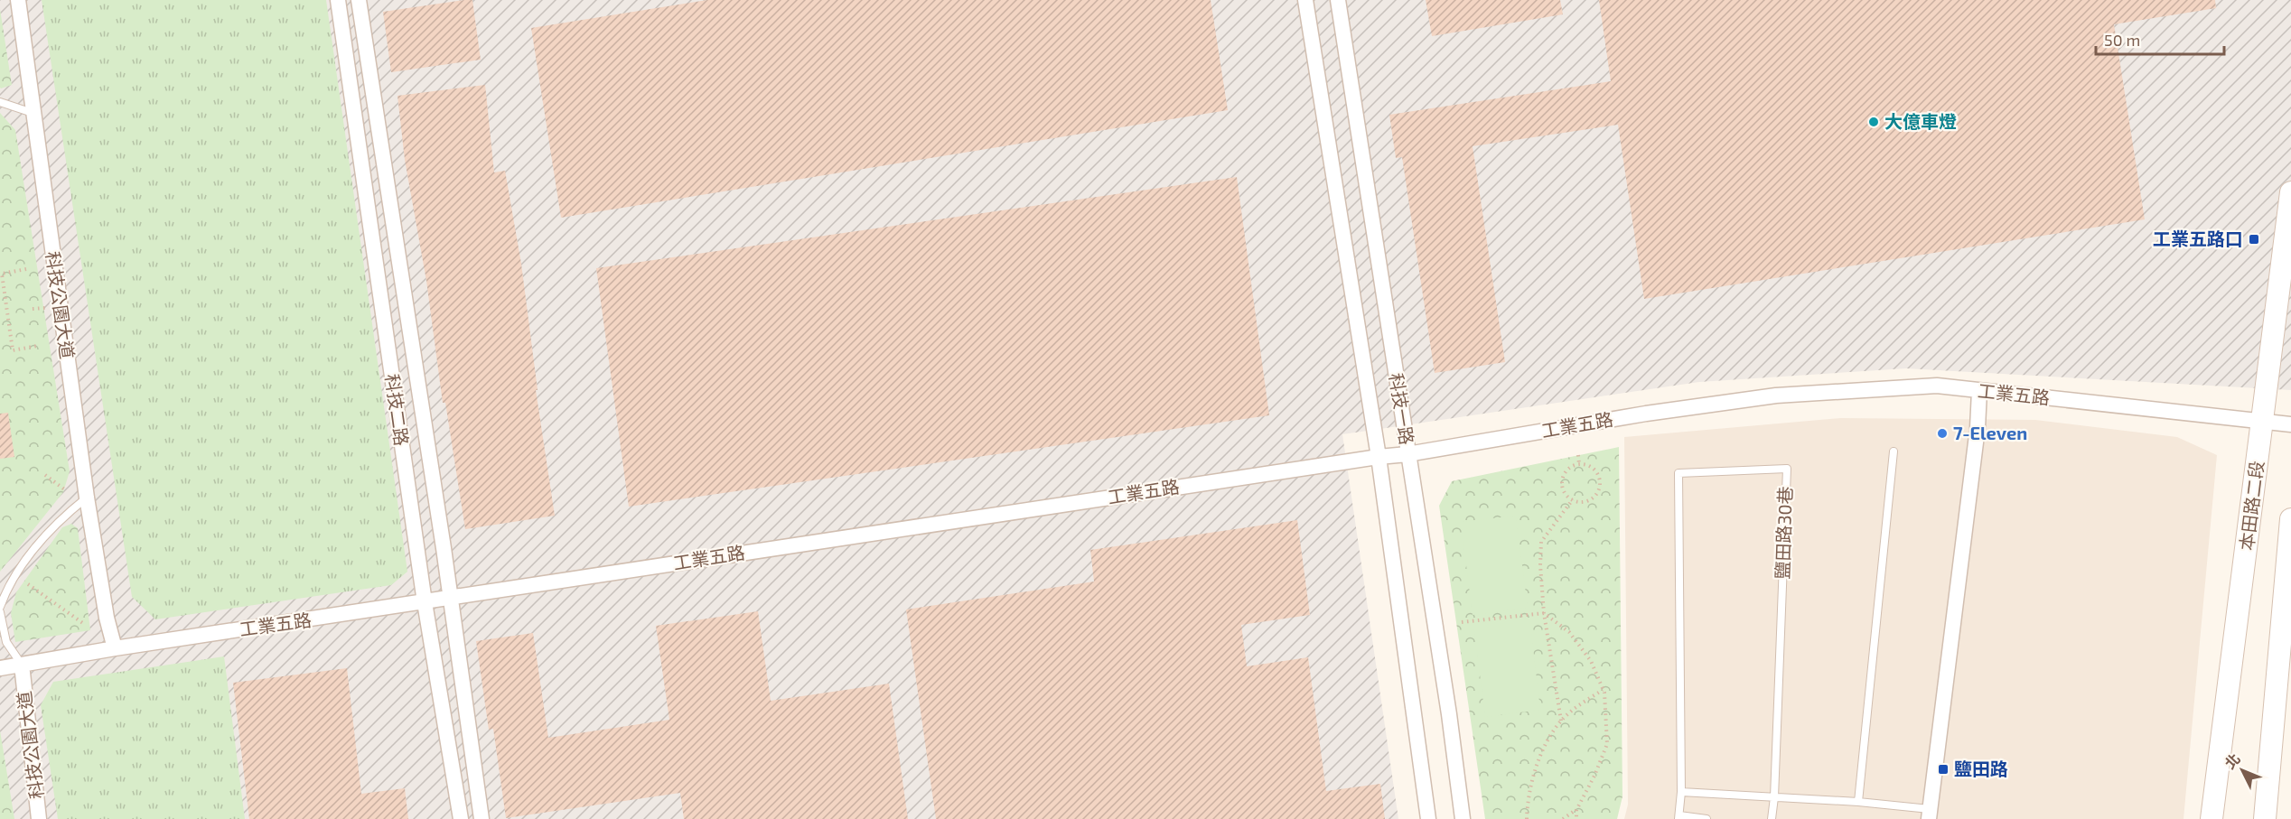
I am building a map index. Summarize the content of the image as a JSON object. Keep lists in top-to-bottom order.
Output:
{
  "streets": {
    "street": [
      "科技公園大道",
      "工業五路",
      "科技一路",
      "科技二路",
      "本田路二段"
    ],
    "lane": ["鹽田路30巷"]
  },
  "crossings": [
    ["科技公園大道", "工業五路"],
    ["工業五路", "科技一路"],
    ["工業五路", "科技二路"],
    ["工業五路", "本田路二段"]
  ],
  "places": {
    "other": ["大億車燈", "7-Eleven"],
    "transit": ["工業五路口", "鹽田路"]
  },
  "scale_bar": "50 m",
  "north": "top left"
}
